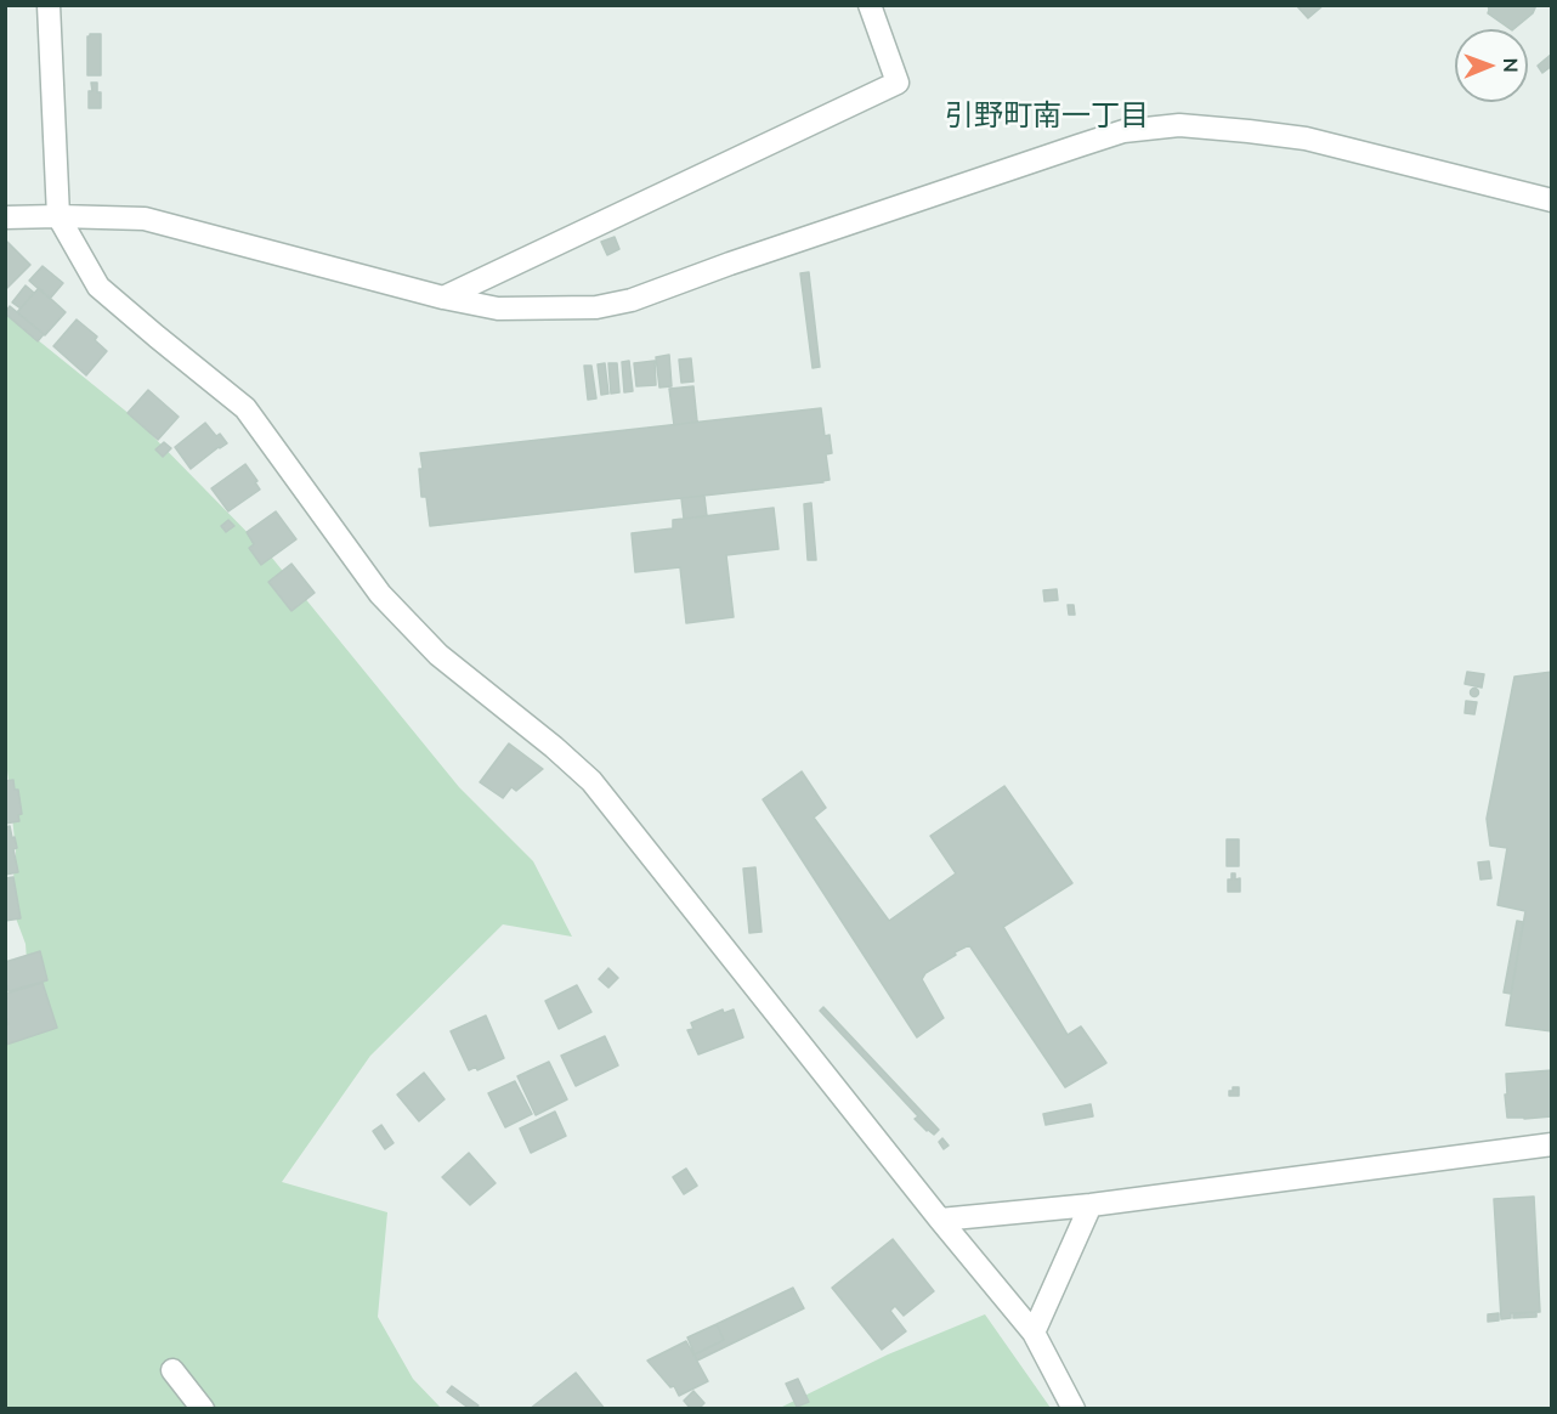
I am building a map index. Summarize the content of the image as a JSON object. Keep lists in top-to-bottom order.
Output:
{
  "districts": ["引野町南一丁目"],
  "north": "right"
}
